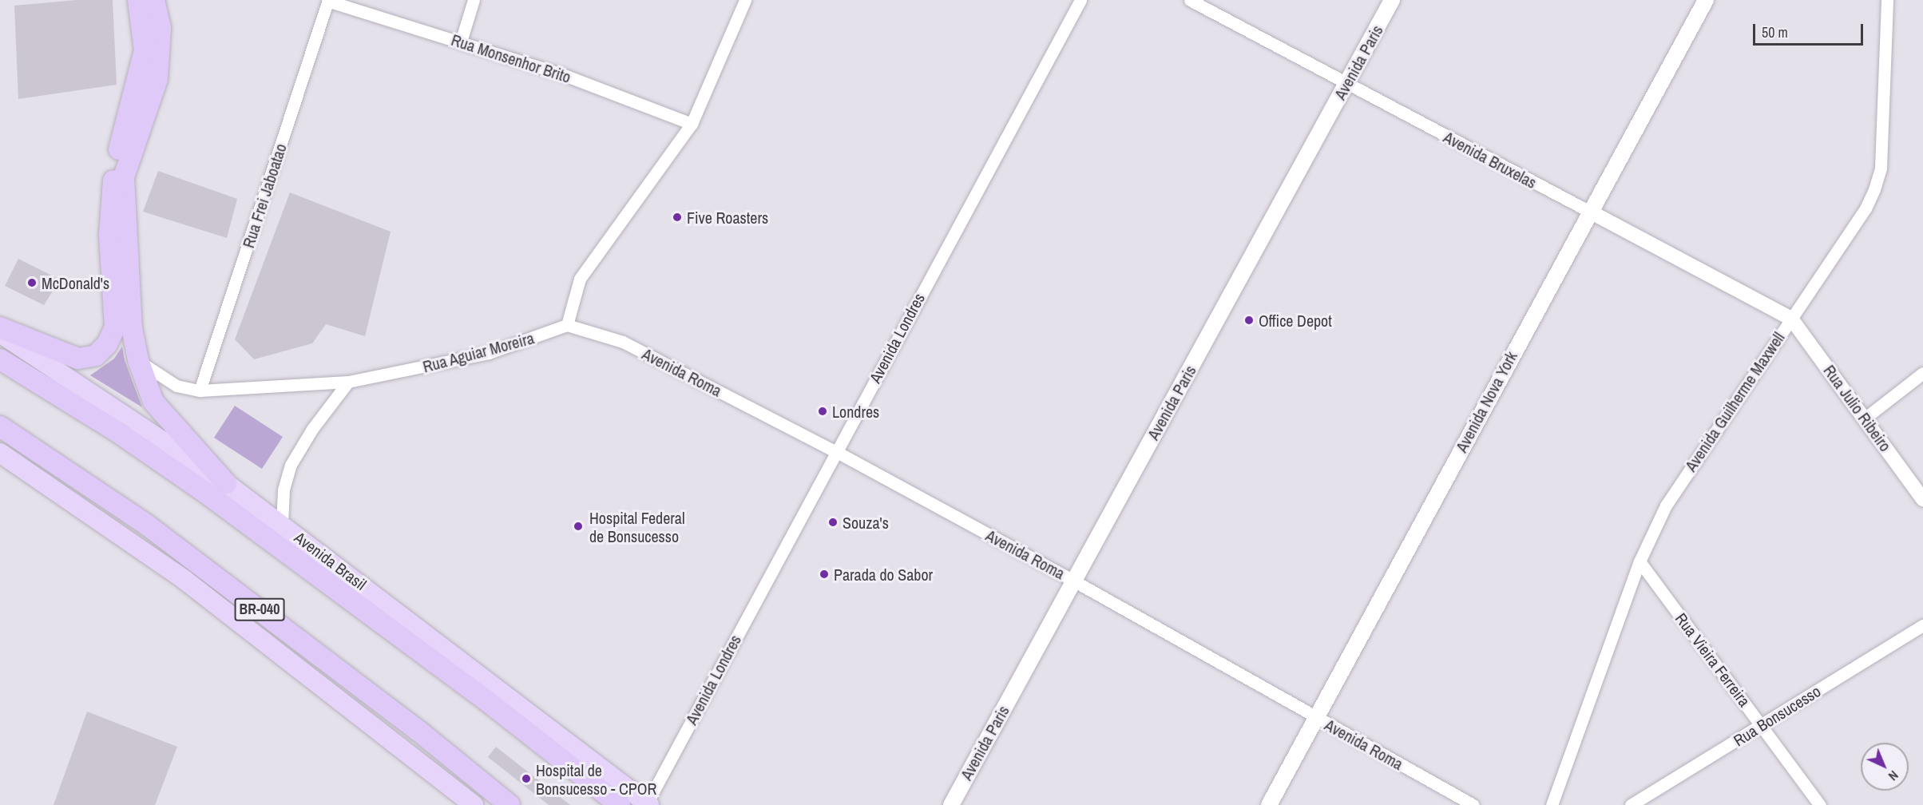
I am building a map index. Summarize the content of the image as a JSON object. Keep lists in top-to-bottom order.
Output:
{
  "streets": {
    "highway": ["Avenida Brasil", "BR-040"],
    "main road": ["Avenida Paris", "Avenida Nova York"],
    "street": [
      "Rua Monsenhor Brito",
      "Avenida Bruxelas",
      "Rua Frei Jaboatao",
      "Avenida Londres",
      "Rua Aguiar Moreira",
      "Avenida Roma",
      "Avenida Guilherme Maxwell",
      "Rua Julio Ribeiro",
      "Rua Vieira Ferreira",
      "Rua Bonsucesso"
    ]
  },
  "crossings": [
    ["Rua Monsenhor Brito", "Rua Frei Jaboatao"],
    ["Avenida Paris", "Avenida Bruxelas"],
    ["Avenida Paris", "Avenida Roma"],
    ["Avenida Bruxelas", "Avenida Nova York"],
    ["Avenida Bruxelas", "Avenida Guilherme Maxwell"],
    ["Avenida Bruxelas", "Rua Julio Ribeiro"],
    ["Rua Frei Jaboatao", "Rua Aguiar Moreira"],
    ["Avenida Londres", "Avenida Roma"],
    ["Avenida Londres", "Avenida Brasil"],
    ["Rua Aguiar Moreira", "Avenida Roma"],
    ["Avenida Roma", "Avenida Nova York"],
    ["Avenida Guilherme Maxwell", "Rua Julio Ribeiro"],
    ["Avenida Guilherme Maxwell", "Rua Vieira Ferreira"],
    ["Rua Vieira Ferreira", "Rua Bonsucesso"]
  ],
  "places": [
    "Five Roasters",
    "McDonald's",
    "Office Depot",
    "Londres",
    "Souza's",
    "Hospital Federal de Bonsucesso",
    "Parada do Sabor",
    "Hospital de Bonsucesso - CPOR"
  ],
  "scale_bar": "50 m",
  "north": "bottom right"
}
